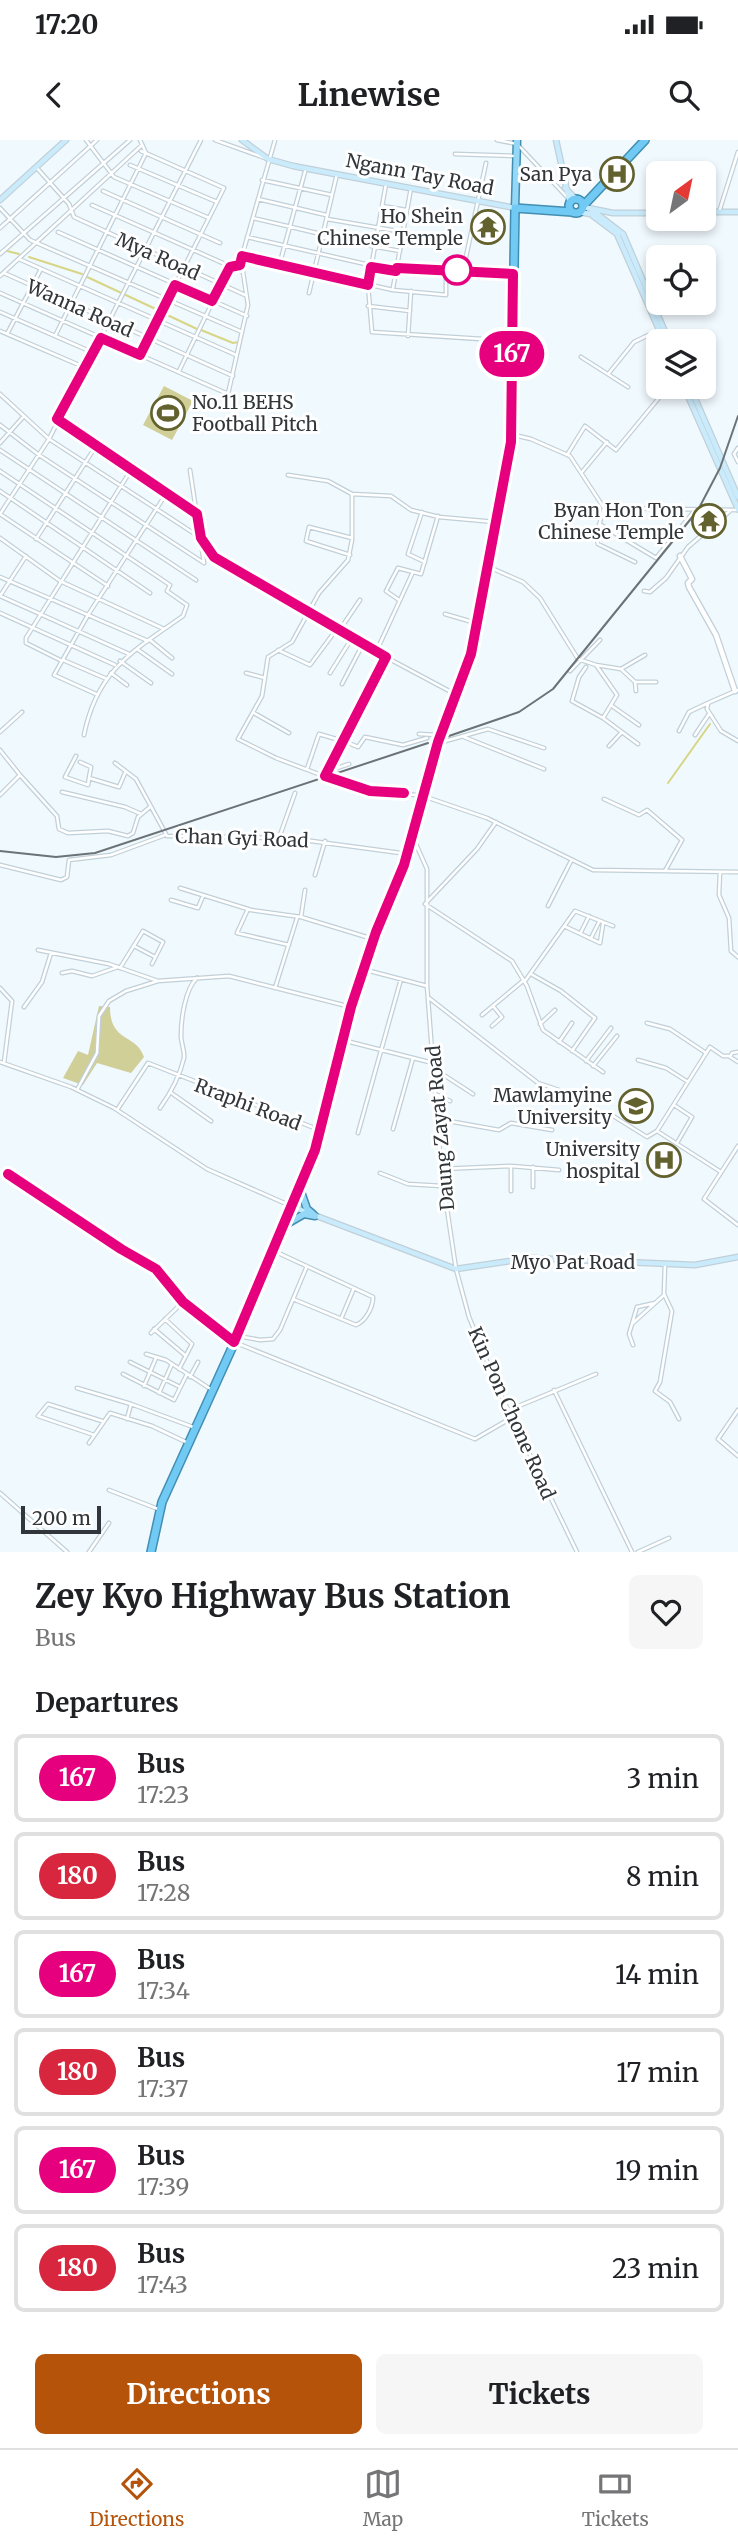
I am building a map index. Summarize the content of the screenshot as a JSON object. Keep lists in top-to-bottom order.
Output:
{
  "streets": {
    "highway": ["Ngann Tay Road"],
    "main road": ["Myo Pat Road"],
    "street": [
      "Mya Road",
      "Wanna Road",
      "Chan Gyi Road",
      "Rraphi Road",
      "Daung Zayat Road",
      "Kin Pon Chone Road"
    ]
  },
  "crossings": [
    ["Daung Zayat Road", "Myo Pat Road"],
    ["Daung Zayat Road", "Kin Pon Chone Road"],
    ["Myo Pat Road", "Kin Pon Chone Road"]
  ],
  "places": {
    "hospital": ["San Pya", "University hospital"],
    "temple": ["Ho Shein Chinese Temple", "Byan Hon Ton Chinese Temple"],
    "sports": ["No.11 BEHS Football Pitch"],
    "school or university": ["Mawlamyine University"]
  },
  "lines": ["bus line 167"],
  "scale_bar": "200 m",
  "north": "top right",
  "page": {
    "status": "17:20",
    "header": "Linewise",
    "on_map": "167",
    "scale": "200 m",
    "heading": [
      ["Zey Kyo Highway Bus Station", "Bus"],
      "Departures"
    ],
    "list": [
      {
        "mark": "167",
        "name": "Bus",
        "note": "17:23",
        "value": "3 min"
      },
      {
        "mark": "180",
        "name": "Bus",
        "note": "17:28",
        "value": "8 min"
      },
      {
        "mark": "167",
        "name": "Bus",
        "note": "17:34",
        "value": "14 min"
      },
      {
        "mark": "180",
        "name": "Bus",
        "note": "17:37",
        "value": "17 min"
      },
      {
        "mark": "167",
        "name": "Bus",
        "note": "17:39",
        "value": "19 min"
      },
      {
        "mark": "180",
        "name": "Bus",
        "note": "17:43",
        "value": "23 min"
      }
    ],
    "buttons": ["Directions", "Tickets"],
    "tabs": ["Directions", "Map", "Tickets"]
  }
}
